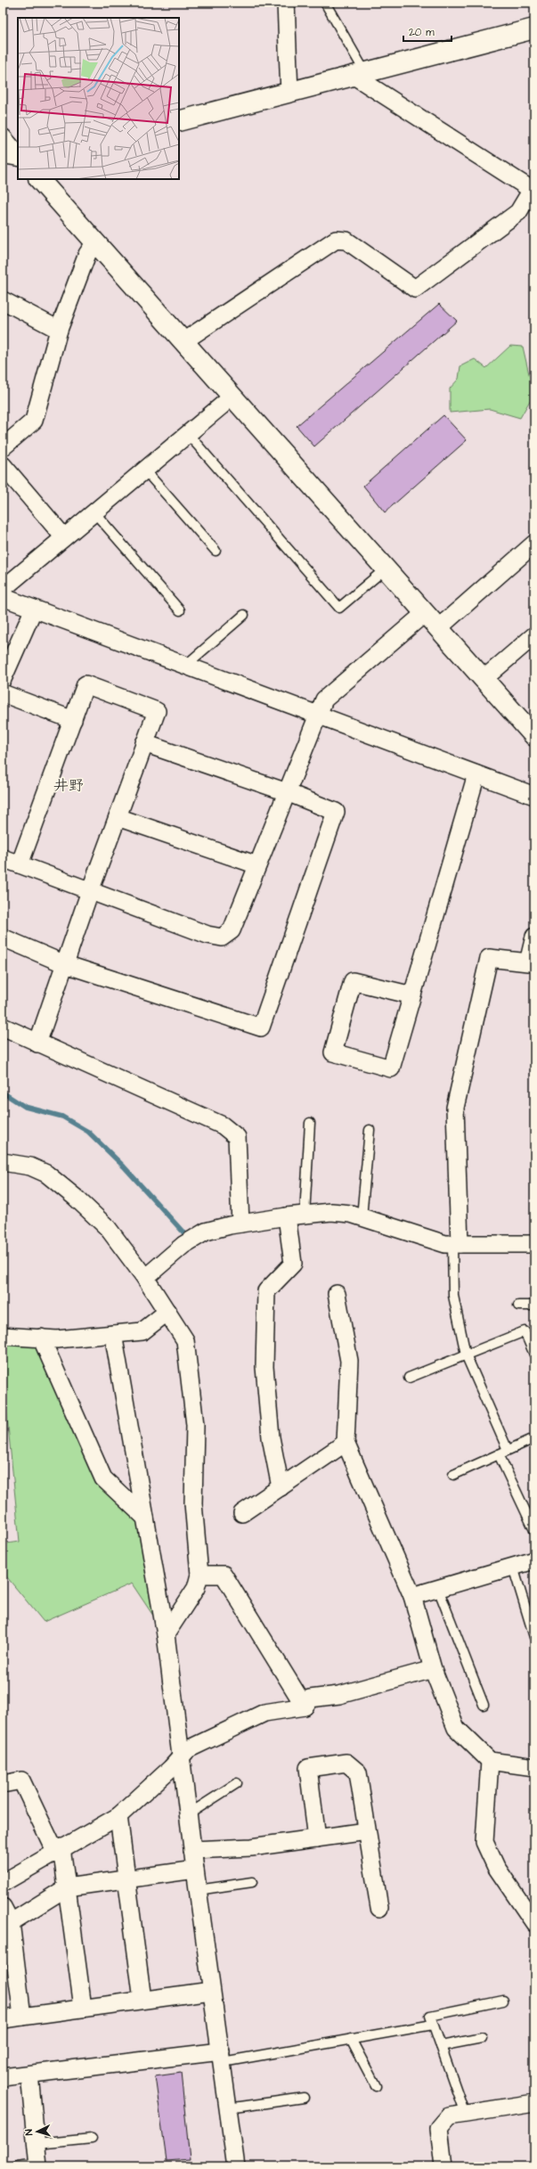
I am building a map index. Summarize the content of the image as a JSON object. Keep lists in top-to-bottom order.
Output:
{
  "districts": ["井野"],
  "scale_bar": "20 m",
  "north": "left"
}
